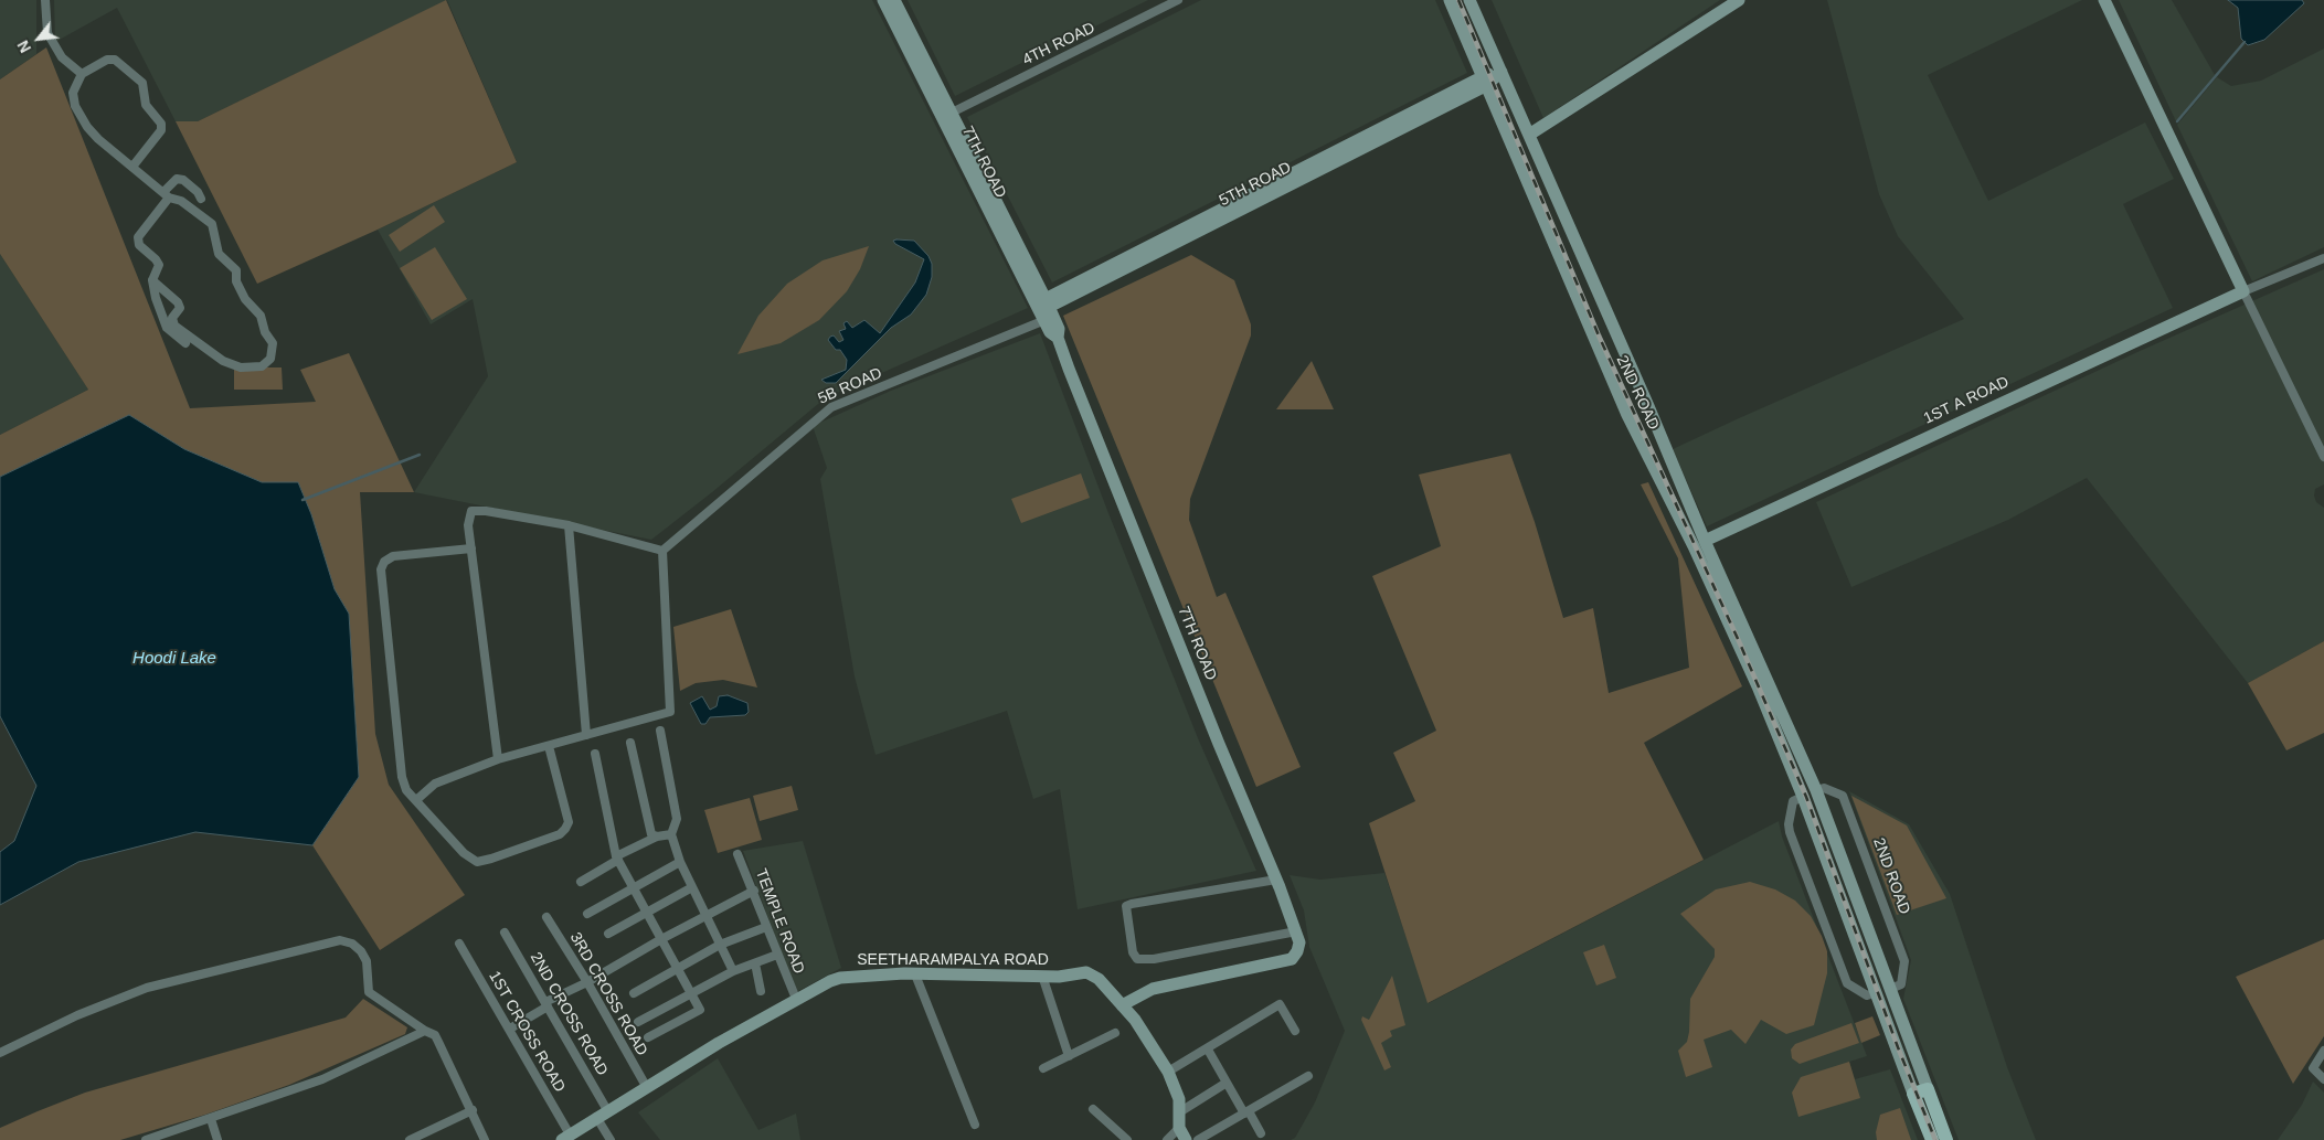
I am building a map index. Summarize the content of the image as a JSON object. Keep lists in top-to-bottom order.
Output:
{
  "streets": {
    "main road": ["2ND ROAD"],
    "street": [
      "4TH ROAD",
      "7TH ROAD",
      "5TH ROAD",
      "5B ROAD",
      "1ST A ROAD",
      "TEMPLE ROAD",
      "SEETHARAMPALYA ROAD",
      "3RD CROSS ROAD",
      "2ND CROSS ROAD",
      "1ST CROSS ROAD"
    ]
  },
  "crossings": [
    ["4TH ROAD", "7TH ROAD"],
    ["7TH ROAD", "5TH ROAD"],
    ["7TH ROAD", "5B ROAD"],
    ["7TH ROAD", "SEETHARAMPALYA ROAD"],
    ["5TH ROAD", "5B ROAD"],
    ["5TH ROAD", "2ND ROAD"],
    ["2ND ROAD", "1ST A ROAD"],
    ["TEMPLE ROAD", "SEETHARAMPALYA ROAD"],
    ["SEETHARAMPALYA ROAD", "3RD CROSS ROAD"],
    ["SEETHARAMPALYA ROAD", "2ND CROSS ROAD"],
    ["SEETHARAMPALYA ROAD", "1ST CROSS ROAD"]
  ],
  "water": ["Hoodi Lake"],
  "north": "bottom left"
}
